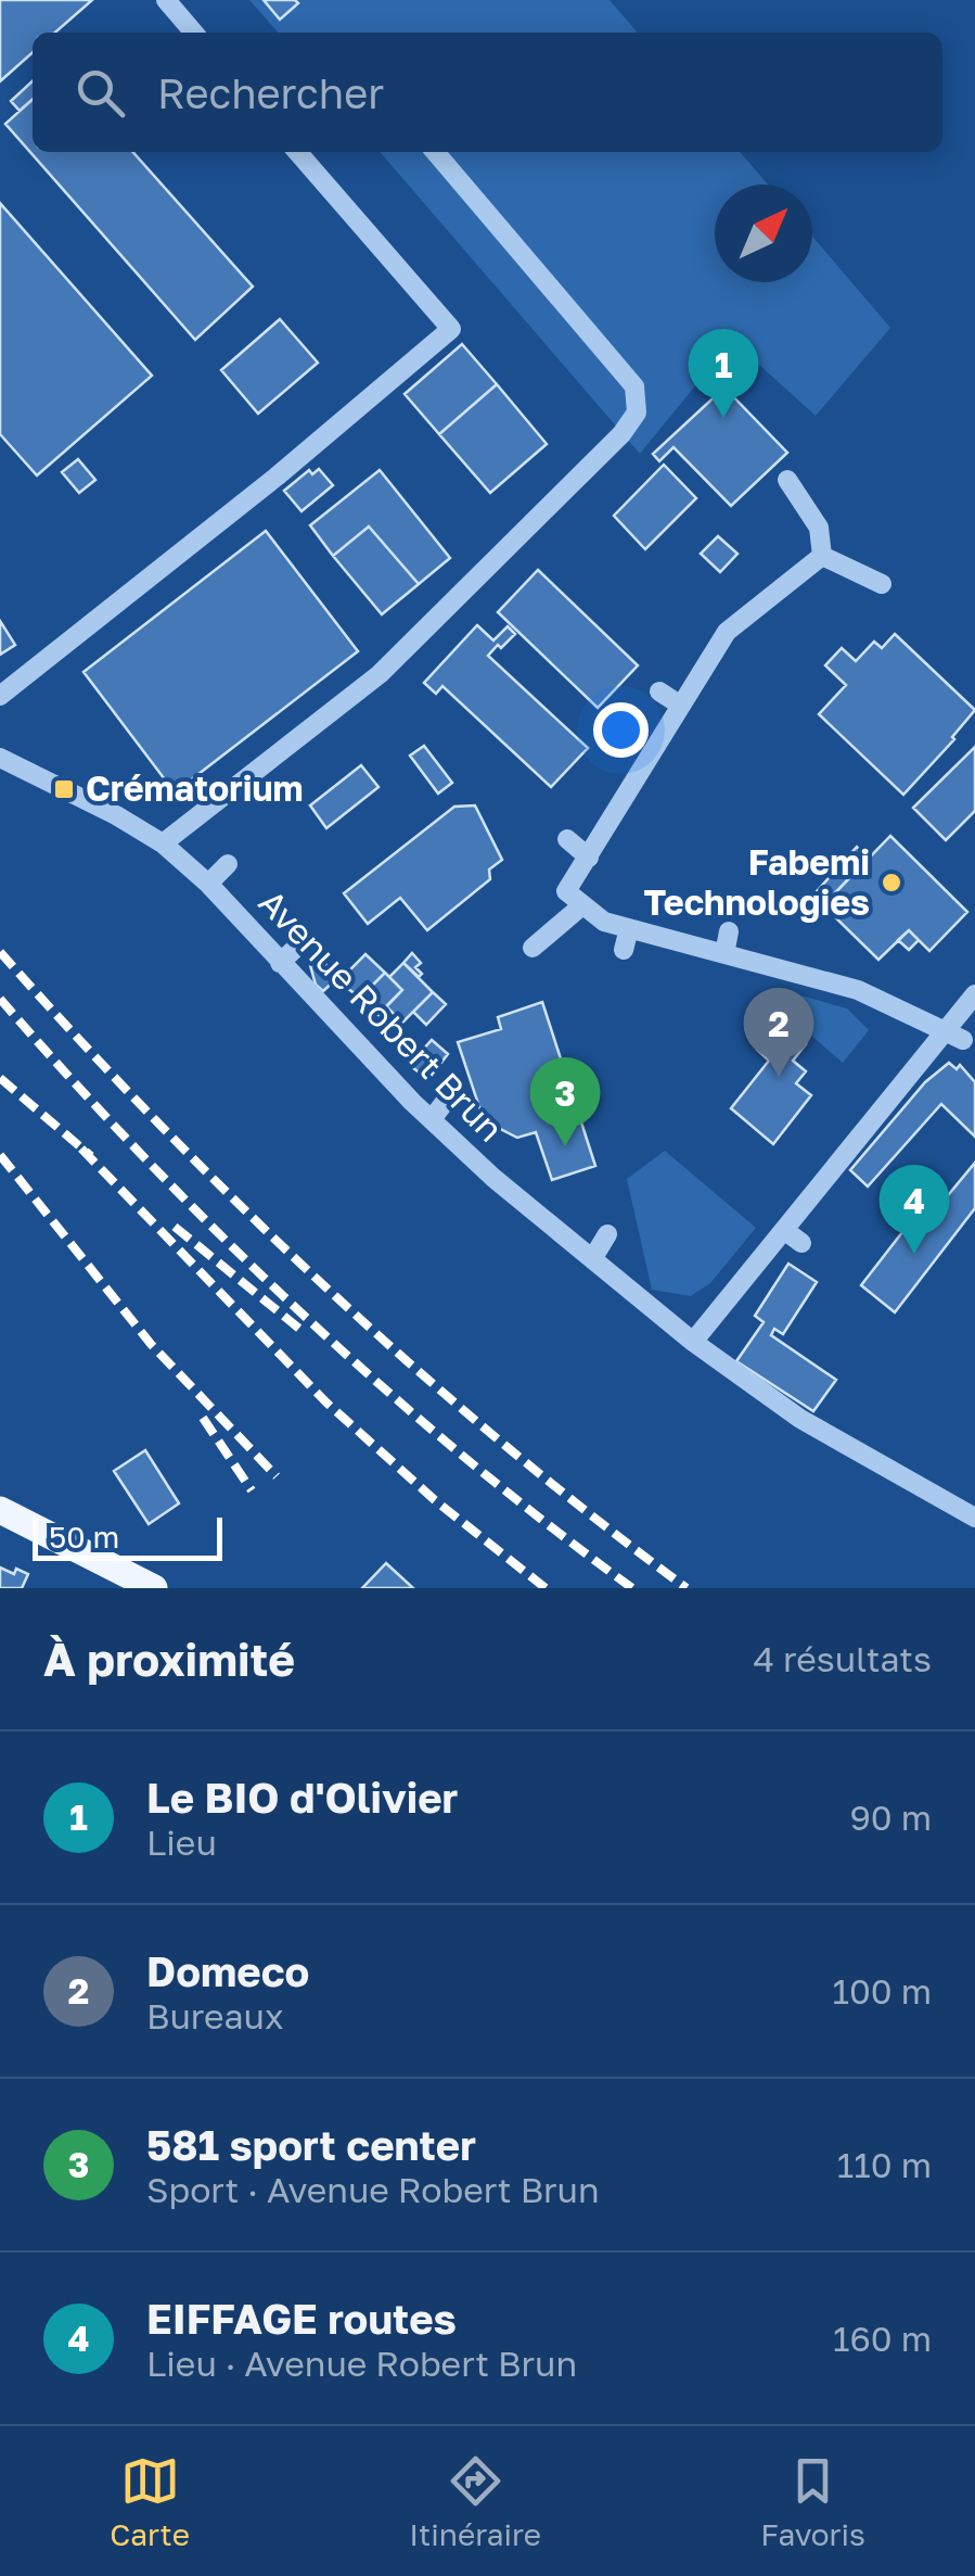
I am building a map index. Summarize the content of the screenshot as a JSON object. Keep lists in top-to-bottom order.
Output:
{
  "streets": {
    "street": ["Avenue Robert Brun"]
  },
  "places": {
    "transit": ["Crématorium"],
    "other": ["Fabemi Technologies"]
  },
  "scale_bar": "50 m",
  "north": "top right",
  "page": {
    "search": "Rechercher",
    "pins": [
      "1",
      "2",
      "3",
      "4"
    ],
    "scale": "50 m",
    "heading": ["À proximité", "4 résultats"],
    "list": [
      {
        "mark": "1",
        "name": "Le BIO d'Olivier",
        "note": "Lieu",
        "value": "90 m"
      },
      {
        "mark": "2",
        "name": "Domeco",
        "note": "Bureaux",
        "value": "100 m"
      },
      {
        "mark": "3",
        "name": "581 sport center",
        "note": "Sport · Avenue Robert Brun",
        "value": "110 m"
      },
      {
        "mark": "4",
        "name": "EIFFAGE routes",
        "note": "Lieu · Avenue Robert Brun",
        "value": "160 m"
      }
    ],
    "nav": ["Carte", "Itinéraire", "Favoris"]
  }
}
